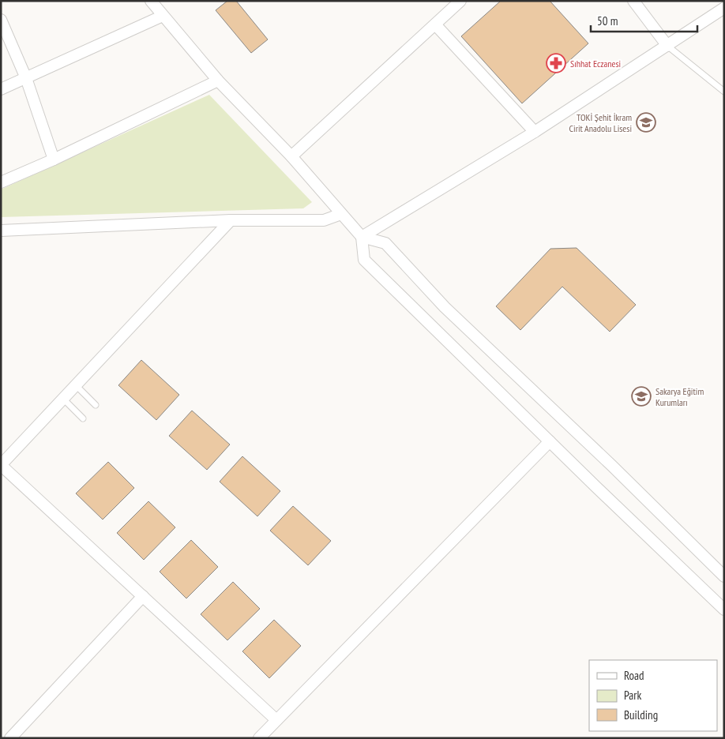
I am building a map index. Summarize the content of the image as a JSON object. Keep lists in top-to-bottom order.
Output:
{
  "places": {
    "pharmacy": ["Sıhhat Eczanesi"],
    "school or university": ["TOKİ Şehit İkram Cirit Anadolu Lisesi", "Sakarya Eğitim Kurumları"]
  },
  "legend": ["Road", "Park", "Building"],
  "scale_bar": "50 m"
}
